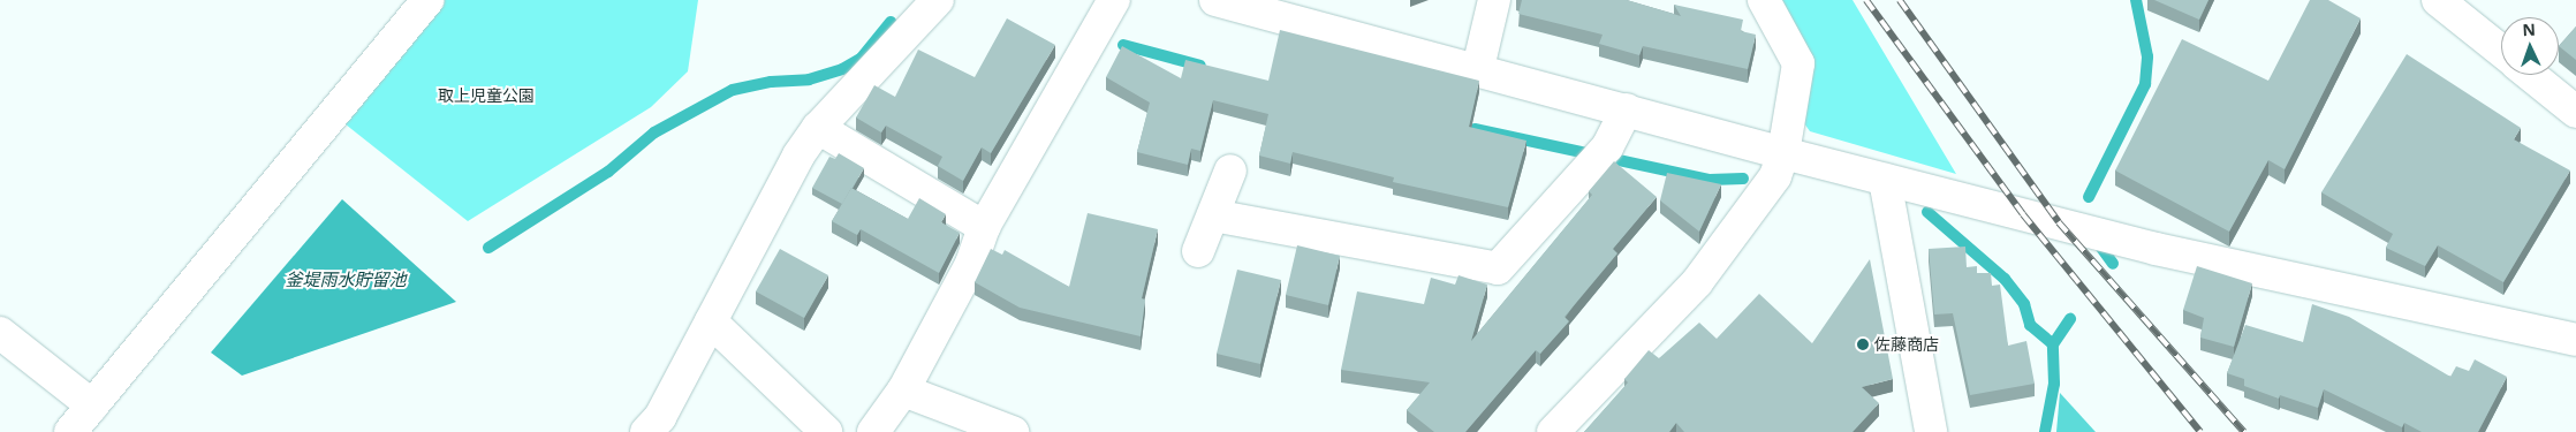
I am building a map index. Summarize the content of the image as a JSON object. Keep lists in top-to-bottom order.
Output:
{
  "water": ["釜堤雨水貯留池"],
  "parks": ["取上児童公園"],
  "places": ["佐藤商店"],
  "north": "top"
}
